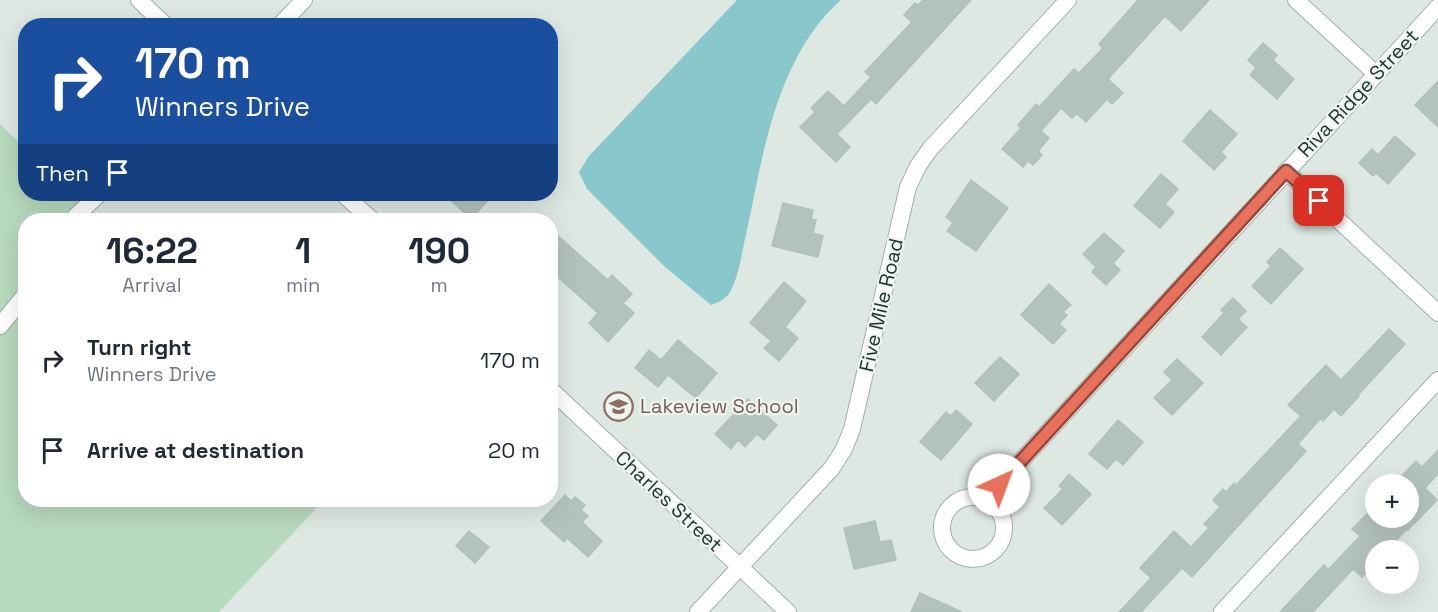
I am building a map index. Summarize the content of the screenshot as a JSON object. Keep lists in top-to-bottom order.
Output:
{
  "streets": {
    "street": ["Riva Ridge Street", "Five Mile Road", "Charles Street"]
  },
  "crossings": [
    ["Five Mile Road", "Charles Street"]
  ],
  "places": {
    "school or university": ["Lakeview School"]
  },
  "page": {
    "turn": ["170 m", "Winners Drive"],
    "then": "Then",
    "eta": [
      "16:22",
      "Arrival",
      "1",
      "min",
      "190",
      "m"
    ],
    "list": [
      {
        "name": "Turn right",
        "note": "Winners Drive",
        "value": "170 m"
      },
      {
        "name": "Arrive at destination",
        "value": "20 m"
      }
    ],
    "map_buttons": ["+", "−"]
  }
}
